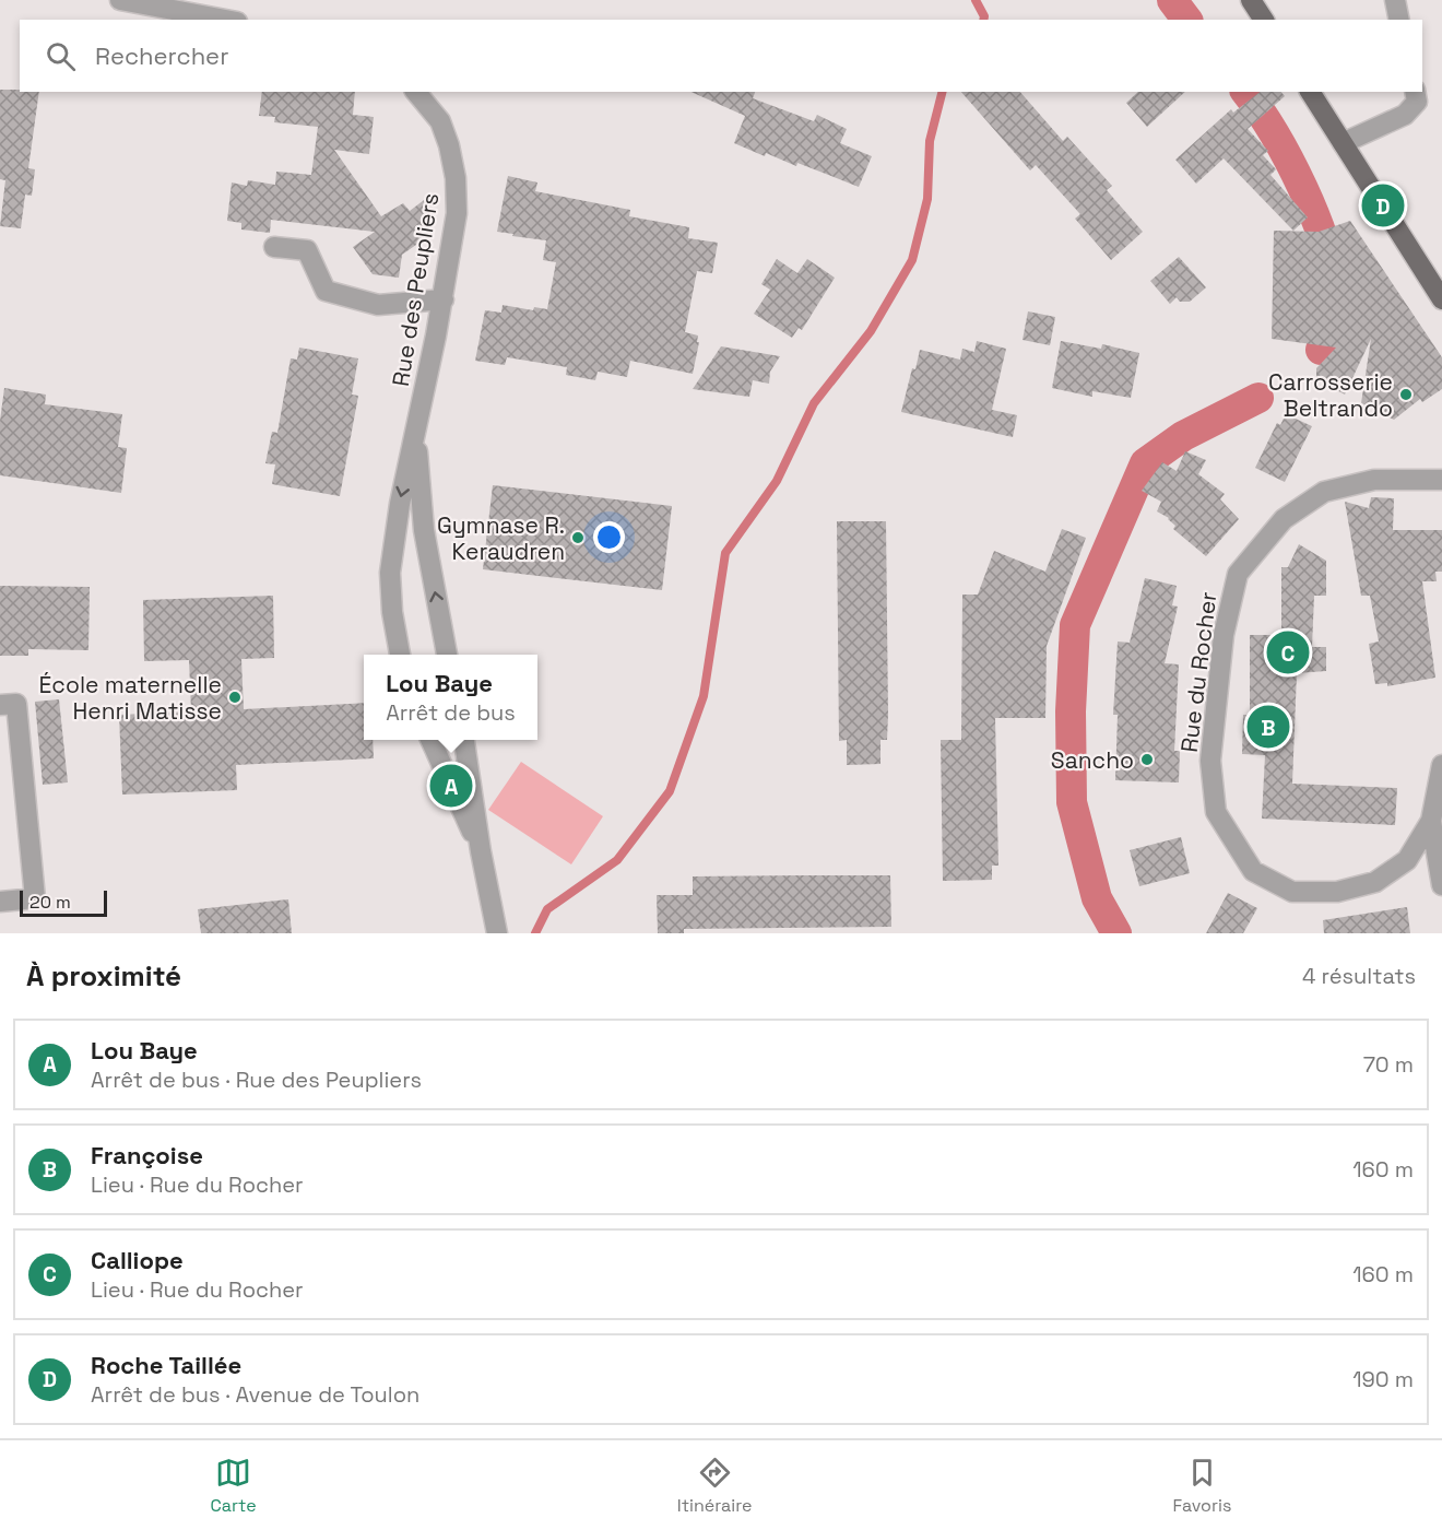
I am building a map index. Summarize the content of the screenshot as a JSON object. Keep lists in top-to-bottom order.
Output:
{
  "streets": {
    "street": ["Rue des Peupliers", "Rue du Rocher"]
  },
  "places": [
    "Carrosserie Beltrando",
    "Gymnase R. Keraudren",
    "École maternelle Henri Matisse",
    "Sancho"
  ],
  "scale_bar": "20 m",
  "page": {
    "search": "Rechercher",
    "pins": [
      "D",
      "C",
      "B",
      "A"
    ],
    "popup": ["Lou Baye", "Arrêt de bus"],
    "scale": "20 m",
    "heading": ["À proximité", "4 résultats"],
    "list": [
      {
        "mark": "A",
        "name": "Lou Baye",
        "note": "Arrêt de bus · Rue des Peupliers",
        "value": "70 m"
      },
      {
        "mark": "B",
        "name": "Françoise",
        "note": "Lieu · Rue du Rocher",
        "value": "160 m"
      },
      {
        "mark": "C",
        "name": "Calliope",
        "note": "Lieu · Rue du Rocher",
        "value": "160 m"
      },
      {
        "mark": "D",
        "name": "Roche Taillée",
        "note": "Arrêt de bus · Avenue de Toulon",
        "value": "190 m"
      }
    ],
    "nav": ["Carte", "Itinéraire", "Favoris"]
  }
}
